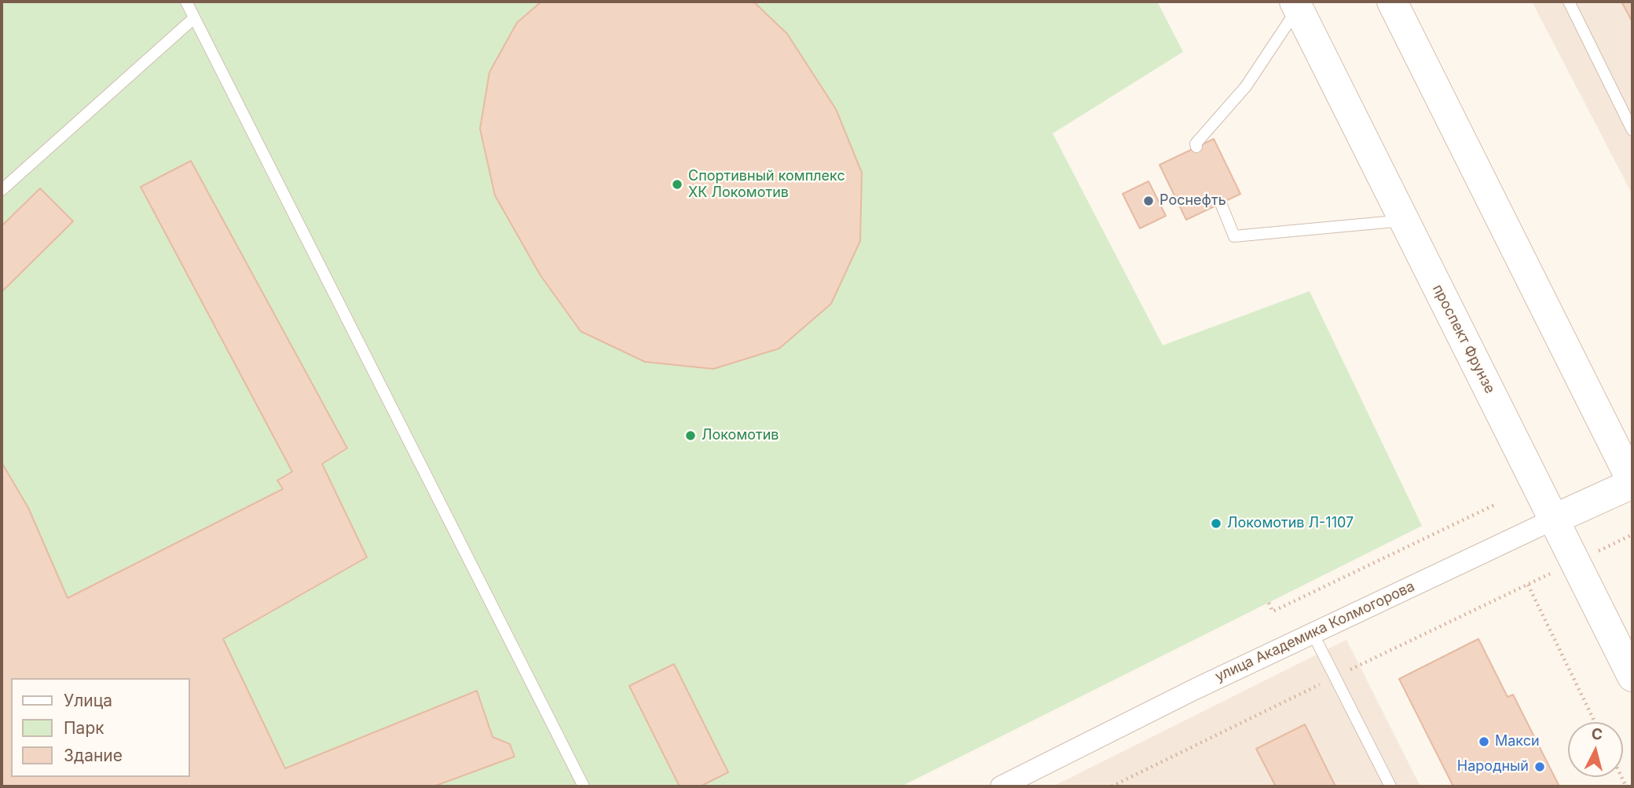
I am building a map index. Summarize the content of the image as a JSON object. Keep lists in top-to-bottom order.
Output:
{
  "streets": {
    "main road": ["проспект Фрунзе", "улица Академика Колмогорова"]
  },
  "crossings": [
    ["проспект Фрунзе", "улица Академика Колмогорова"]
  ],
  "places": [
    "Спортивный комплекс ХК Локомотив",
    "Роснефть",
    "Локомотив",
    "Локомотив Л-1107",
    "Макси",
    "Народный"
  ],
  "legend": ["Улица", "Парк", "Здание"],
  "north": "top"
}
